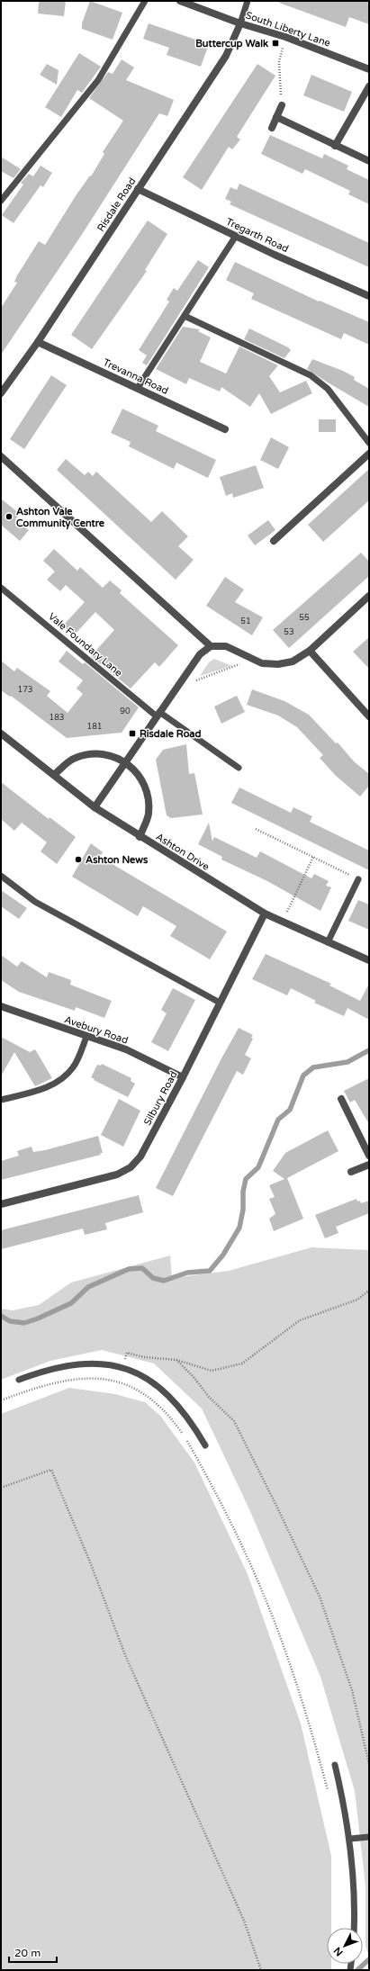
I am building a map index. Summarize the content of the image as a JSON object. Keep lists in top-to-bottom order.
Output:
{
  "streets": {
    "street": [
      "South Liberty Lane",
      "Risdale Road",
      "Tregarth Road",
      "Trevanna Road",
      "Ashton Drive",
      "Avebury Road",
      "Silbury Road"
    ],
    "lane": ["Vale Foundary Lane"]
  },
  "crossings": [
    ["South Liberty Lane", "Risdale Road"],
    ["Risdale Road", "Tregarth Road"],
    ["Risdale Road", "Trevanna Road"],
    ["Ashton Drive", "Silbury Road"],
    ["Avebury Road", "Silbury Road"]
  ],
  "places": {
    "transit": ["Buttercup Walk", "Risdale Road"],
    "other": ["Ashton Vale Community Centre", "Ashton News"]
  },
  "house_numbers": [
    "55",
    "51",
    "53",
    "173",
    "90",
    "183",
    "181"
  ],
  "scale_bar": "20 m",
  "north": "bottom left"
}
